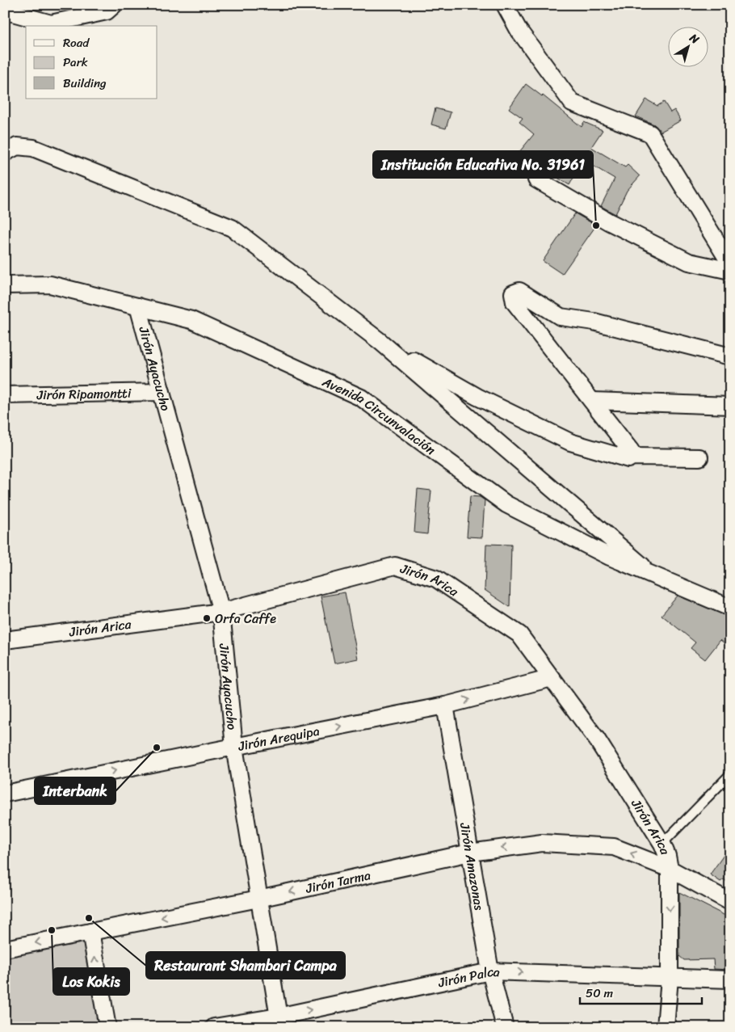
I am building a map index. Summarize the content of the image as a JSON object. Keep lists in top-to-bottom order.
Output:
{
  "streets": {
    "street": [
      "Jirón Ayacucho",
      "Jirón Ripamontti",
      "Avenida Circunvalación",
      "Jirón Arica",
      "Jirón Arequipa",
      "Jirón Amazonas",
      "Jirón Tarma",
      "Jirón Palca"
    ]
  },
  "crossings": [
    ["Jirón Ayacucho", "Jirón Ripamontti"],
    ["Jirón Ayacucho", "Avenida Circunvalación"],
    ["Jirón Ayacucho", "Jirón Arica"],
    ["Jirón Ayacucho", "Jirón Arequipa"],
    ["Jirón Ayacucho", "Jirón Tarma"],
    ["Jirón Ayacucho", "Jirón Palca"],
    ["Jirón Arica", "Jirón Arequipa"],
    ["Jirón Arica", "Jirón Tarma"],
    ["Jirón Arica", "Jirón Palca"],
    ["Jirón Arequipa", "Jirón Amazonas"],
    ["Jirón Amazonas", "Jirón Tarma"],
    ["Jirón Amazonas", "Jirón Palca"]
  ],
  "one_way": ["Jirón Arequipa", "Jirón Tarma", "Jirón Palca"],
  "places": [
    "Institución Educativa No. 31961",
    "Orfa Caffe",
    "Interbank",
    "Restaurant Shambari Campa",
    "Los Kokis"
  ],
  "legend": ["Road", "Park", "Building"],
  "scale_bar": "50 m",
  "north": "top right"
}
